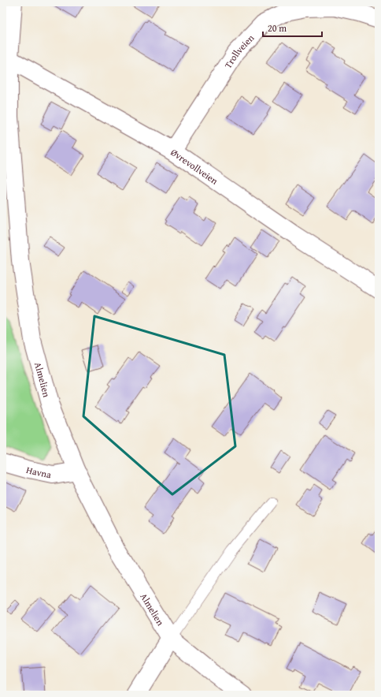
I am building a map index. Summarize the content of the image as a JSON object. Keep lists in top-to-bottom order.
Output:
{
  "streets": {
    "street": [
      "Trollveien",
      "Øvrevollveien",
      "Almelien",
      "Havna"
    ]
  },
  "crossings": [
    ["Trollveien", "Øvrevollveien"],
    ["Øvrevollveien", "Almelien"],
    ["Almelien", "Havna"]
  ],
  "scale_bar": "20 m"
}
